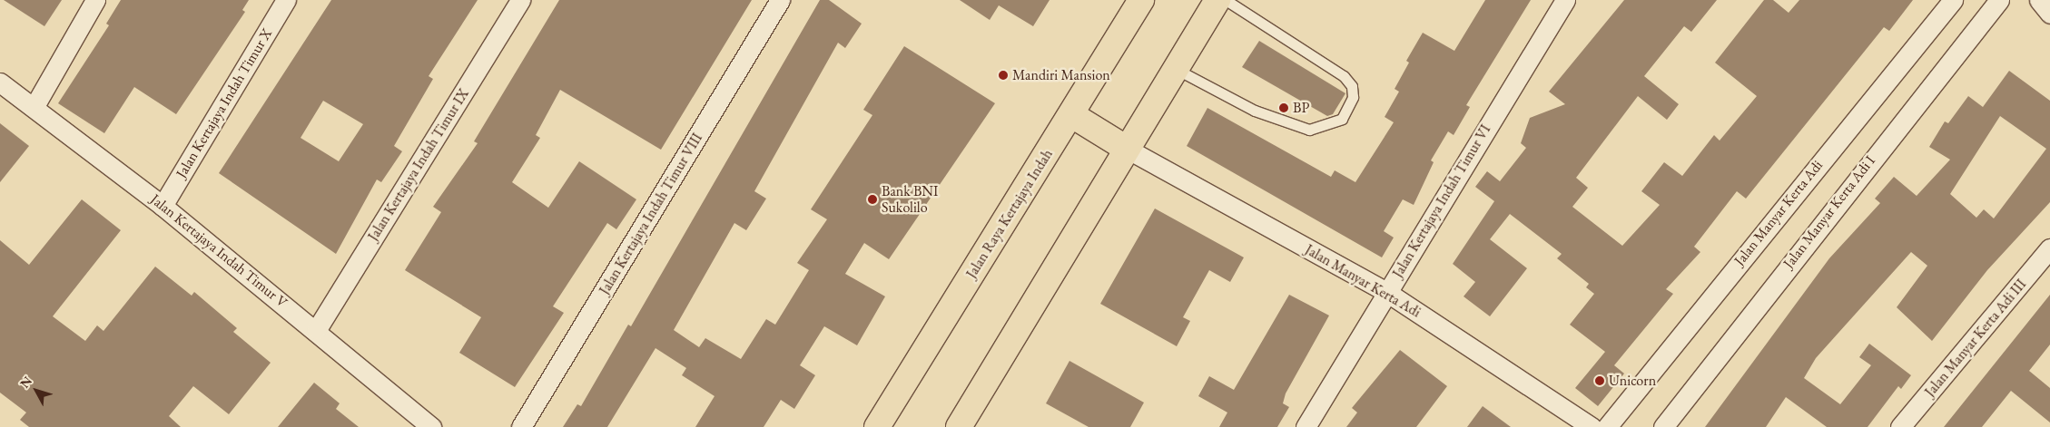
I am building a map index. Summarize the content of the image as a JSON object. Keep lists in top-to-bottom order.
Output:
{
  "streets": {
    "main road": ["Jalan Raya Kertajaya Indah"],
    "street": [
      "Jalan Kertajaya Indah Timur X",
      "Jalan Kertajaya Indah Timur IX",
      "Jalan Kertajaya Indah Timur VI",
      "Jalan Manyar Kerta Adi I",
      "Jalan Manyar Kerta Adi",
      "Jalan Kertajaya Indah Timur VIII",
      "Jalan Kertajaya Indah Timur V",
      "Jalan Manyar Kerta Adi III"
    ]
  },
  "crossings": [
    ["Jalan Kertajaya Indah Timur X", "Jalan Kertajaya Indah Timur V"],
    ["Jalan Kertajaya Indah Timur IX", "Jalan Kertajaya Indah Timur V"],
    ["Jalan Kertajaya Indah Timur VI", "Jalan Manyar Kerta Adi"]
  ],
  "places": [
    "Mandiri Mansion",
    "BP",
    "Bank BNI Sukolilo",
    "Unicorn"
  ],
  "north": "top left"
}
